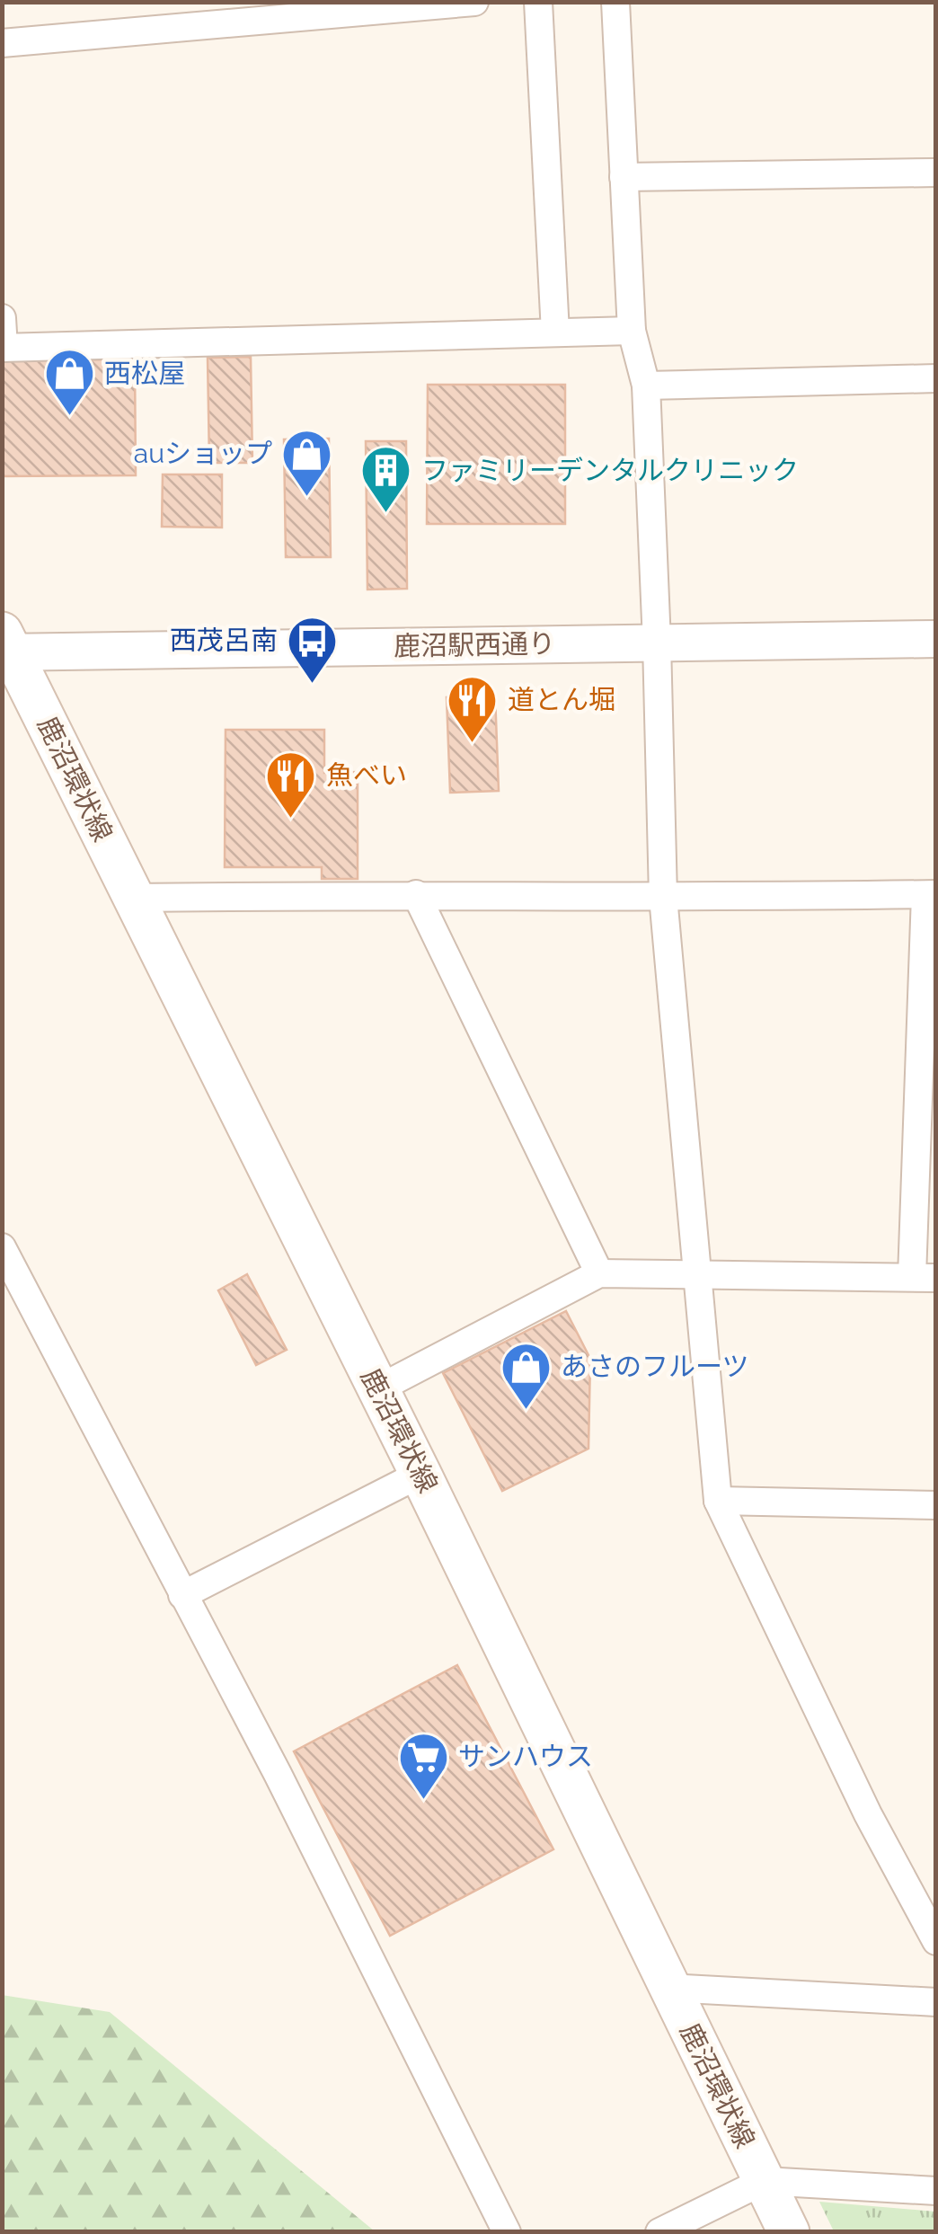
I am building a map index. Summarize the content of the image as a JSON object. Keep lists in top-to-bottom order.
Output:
{
  "streets": {
    "main road": ["鹿沼環状線"],
    "street": ["鹿沼駅西通り"]
  },
  "crossings": [
    ["鹿沼駅西通り", "鹿沼環状線"]
  ],
  "places": {
    "shop": ["西松屋", "auショップ", "あさのフルーツ"],
    "building": ["ファミリーデンタルクリニック"],
    "bus stop": ["西茂呂南"],
    "restaurant": ["道とん堀", "魚べい"],
    "supermarket": ["サンハウス"]
  }
}
